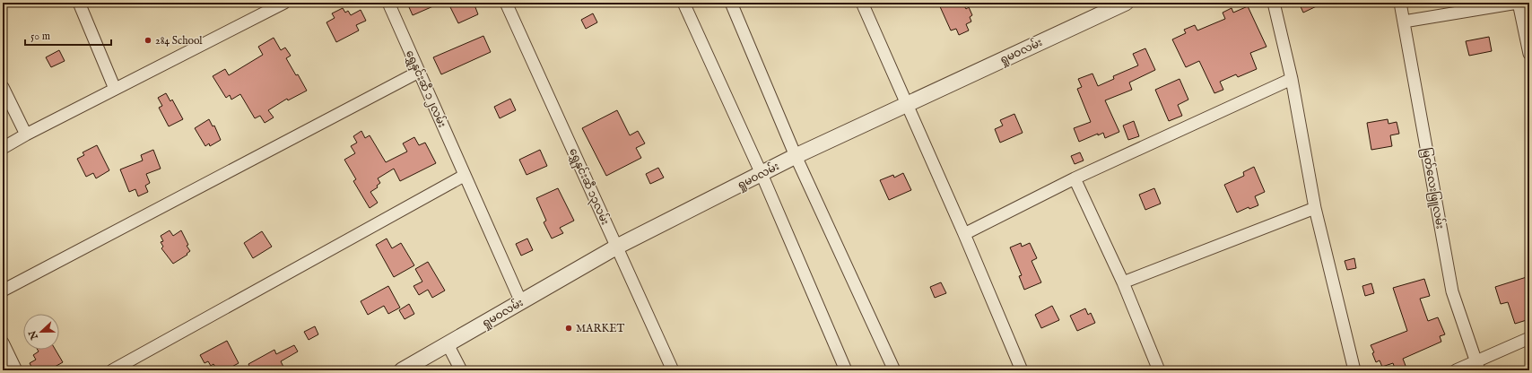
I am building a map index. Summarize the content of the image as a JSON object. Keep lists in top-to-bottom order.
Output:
{
  "streets": {
    "street": [
      "ရှုမဝလမ်း",
      "ရွှေနှင်းဆီ ၁၂လမ်း",
      "ရွှေနှင်းဆီ ၁၃လမ်း",
      "မြတ်လေးဖြူလမ်း"
    ]
  },
  "crossings": [
    ["ရှုမဝလမ်း", "ရွှေနှင်းဆီ ၁၂လမ်း"],
    ["ရှုမဝလမ်း", "ရွှေနှင်းဆီ ၁၃လမ်း"]
  ],
  "places": ["284 School", "MARKET"],
  "scale_bar": "50 m",
  "north": "left"
}
